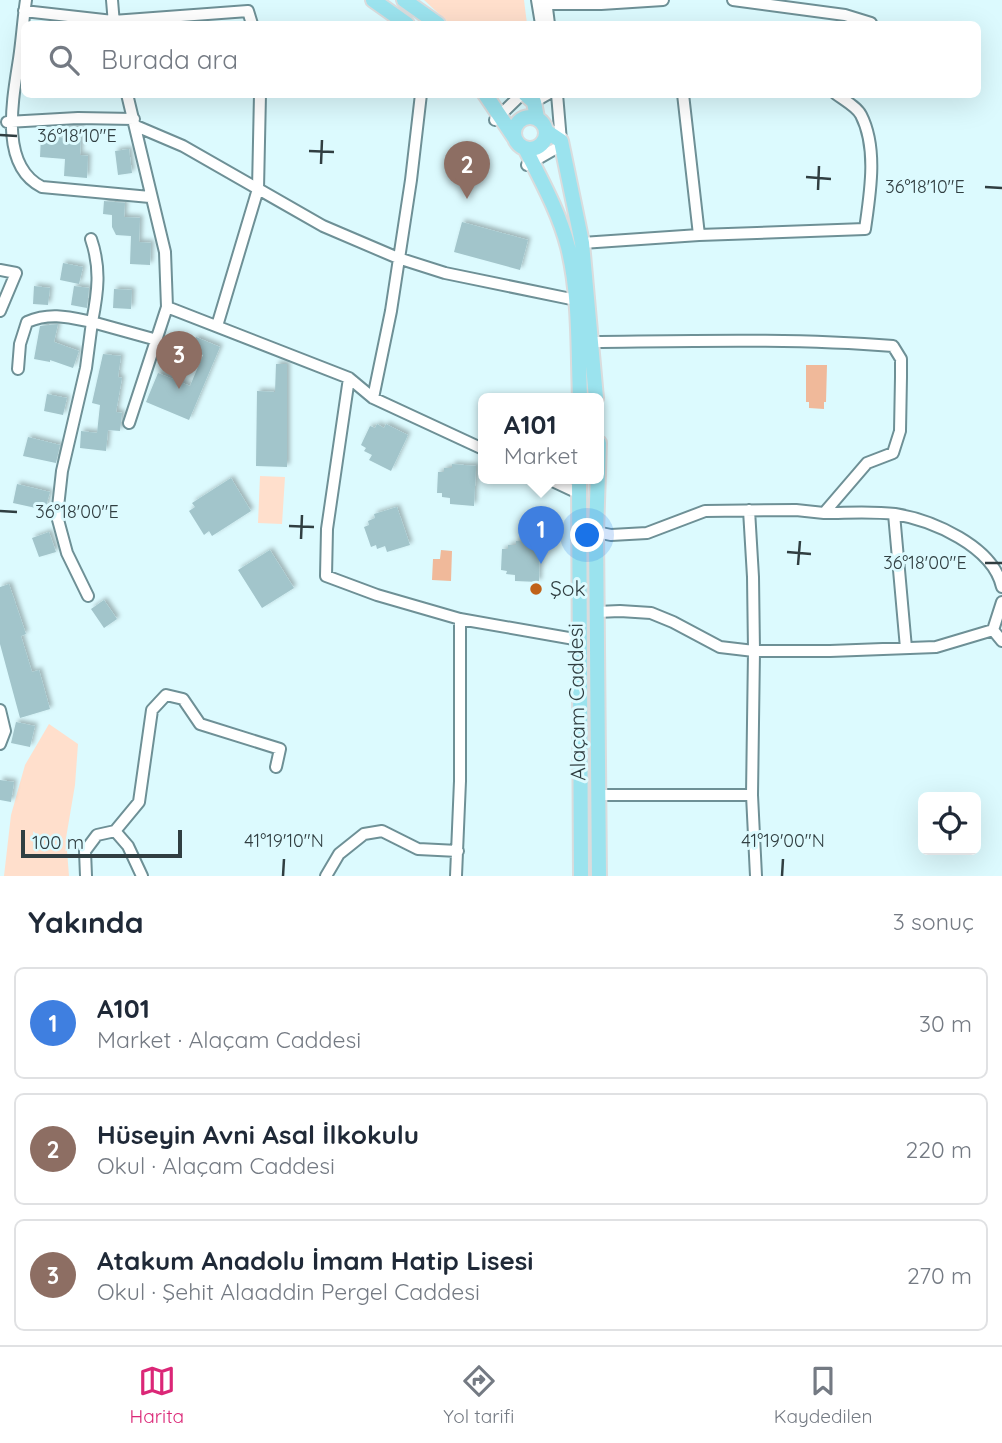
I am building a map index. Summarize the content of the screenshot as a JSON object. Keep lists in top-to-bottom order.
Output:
{
  "streets": {
    "main road": ["Alaçam Caddesi"]
  },
  "places": ["Şok"],
  "scale_bar": "100 m",
  "page": {
    "search": "Burada ara",
    "pins": ["2", "3", "1"],
    "popup": ["A101", "Market"],
    "scale": "100 m",
    "heading": ["Yakında", "3 sonuç"],
    "list": [
      {
        "mark": "1",
        "name": "A101",
        "note": "Market · Alaçam Caddesi",
        "value": "30 m"
      },
      {
        "mark": "2",
        "name": "Hüseyin Avni Asal İlkokulu",
        "note": "Okul · Alaçam Caddesi",
        "value": "220 m"
      },
      {
        "mark": "3",
        "name": "Atakum Anadolu İmam Hatip Lisesi",
        "note": "Okul · Şehit Alaaddin Pergel Caddesi",
        "value": "270 m"
      }
    ],
    "nav": ["Harita", "Yol tarifi", "Kaydedilen"]
  },
  "coordinates": [
    "36°18'10\"E",
    "36°18'00\"E",
    "41°19'10\"N",
    "41°19'00\"N"
  ]
}
